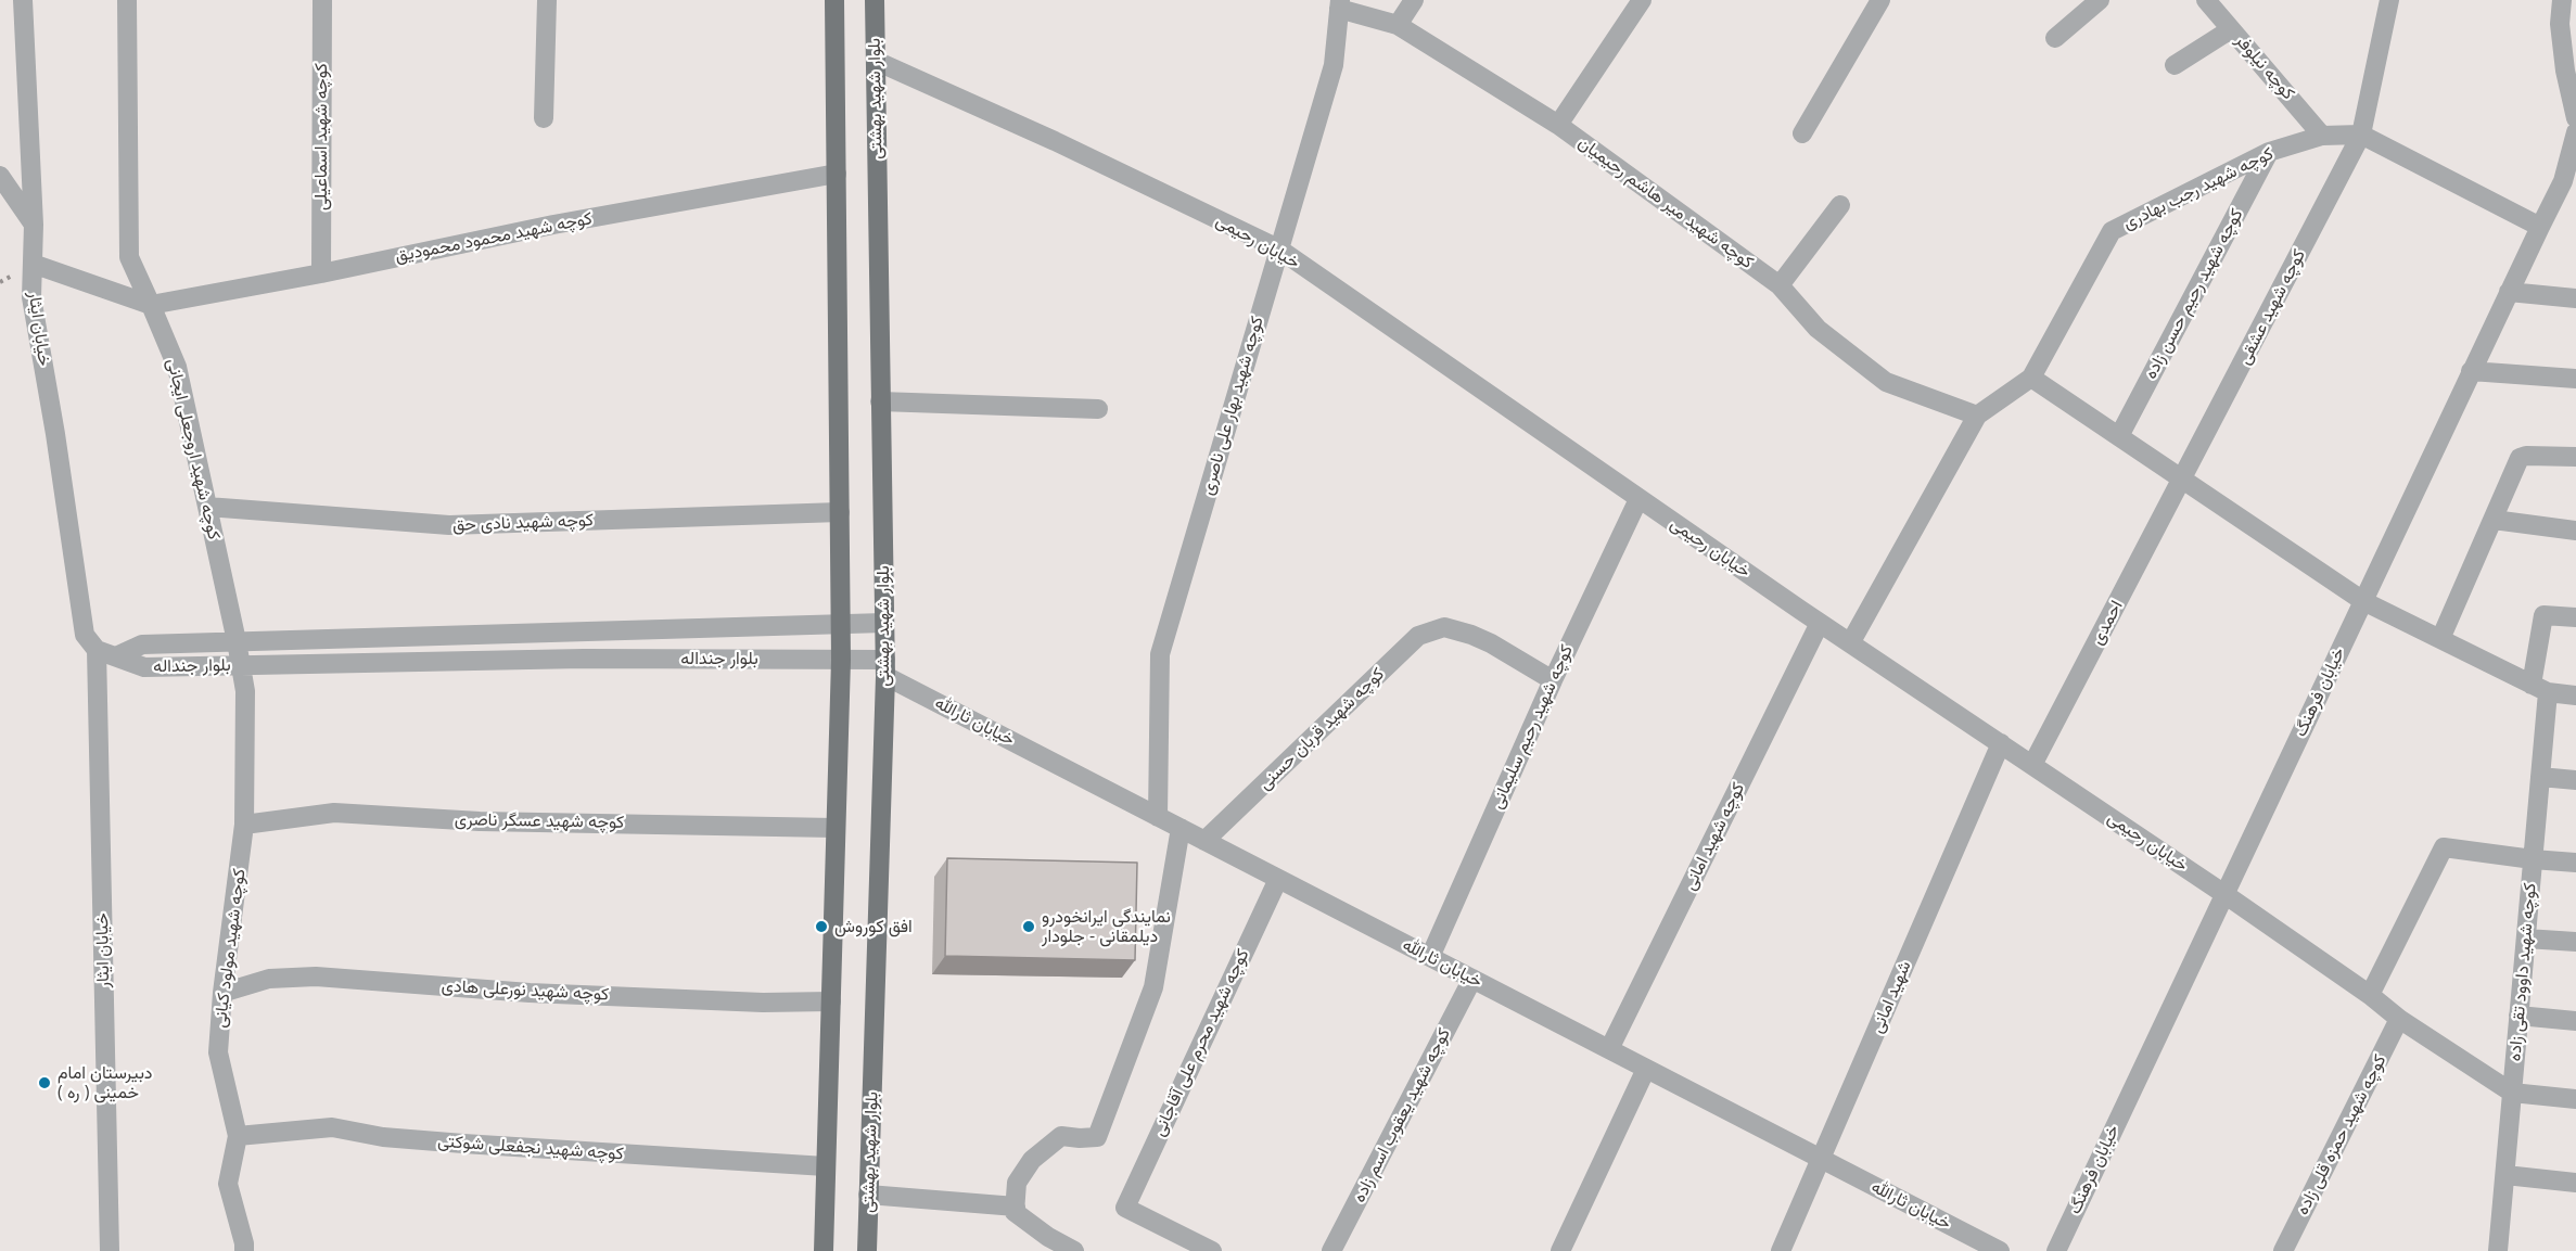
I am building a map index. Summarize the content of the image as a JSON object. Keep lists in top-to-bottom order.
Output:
{
  "streets": {
    "main road": ["بلوار شهید بهشتی"],
    "street": [
      "کوچه نیلوفر",
      "کوچه شهید اسماعیلی",
      "کوچه شهید رجب بهادری",
      "کوچه شهید میر هاشم رحیمیان",
      "کوچه شهید محمود محمودیق",
      "خیابان رحیمی",
      "کوچه شهید رحیم حسن زاده",
      "کوچه شهید عشقی",
      "خیابان ایثار",
      "کوچه شهید بهار علی ناصری",
      "کوچه شهید اروجعلی ایجانی",
      "کوچه شهید نادی حق",
      "احمدی",
      "بلوار جنداله",
      "خیابان فرهنگ",
      "خیابان ثارالله",
      "کوچه شهید رحیم سلیمانی",
      "کوچه شهید قربان حسنی",
      "کوچه شهید عسگر ناصری",
      "کوچه شهید امانی",
      "کوچه شهید مولود کیانی",
      "کوچه شهید داوود تقی زاده",
      "کوچه شهید نورعلی هادی",
      "شهید امانی",
      "کوچه شهید محرم علی آقاجانی",
      "کوچه شهید یعقوب اسم زاده",
      "کوچه شهید حمزه قلی زاده",
      "کوچه شهید نجفعلی شوکتی"
    ]
  },
  "crossings": [
    ["کوچه نیلوفر", "کوچه شهید رجب بهادری"],
    ["بلوار شهید بهشتی", "خیابان رحیمی"],
    ["بلوار شهید بهشتی", "بلوار جنداله"],
    ["بلوار شهید بهشتی", "خیابان ثارالله"],
    ["کوچه شهید اسماعیلی", "کوچه شهید محمود محمودیق"],
    ["کوچه شهید رجب بهادری", "کوچه شهید میر هاشم رحیمیان"],
    ["کوچه شهید رجب بهادری", "کوچه شهید رحیم حسن زاده"],
    ["کوچه شهید رجب بهادری", "کوچه شهید عشقی"],
    ["کوچه شهید میر هاشم رحیمیان", "کوچه شهید بهار علی ناصری"],
    ["کوچه شهید محمود محمودیق", "کوچه شهید اروجعلی ایجانی"],
    ["خیابان رحیمی", "کوچه شهید بهار علی ناصری"],
    ["خیابان رحیمی", "احمدی"],
    ["خیابان رحیمی", "خیابان فرهنگ"],
    ["خیابان رحیمی", "کوچه شهید رحیم سلیمانی"],
    ["خیابان رحیمی", "کوچه شهید امانی"],
    ["خیابان رحیمی", "کوچه شهید داوود تقی زاده"],
    ["خیابان رحیمی", "شهید امانی"],
    ["خیابان رحیمی", "کوچه شهید حمزه قلی زاده"],
    ["کوچه شهید عشقی", "احمدی"],
    ["کوچه شهید بهار علی ناصری", "خیابان ثارالله"],
    ["کوچه شهید اروجعلی ایجانی", "کوچه شهید نادی حق"],
    ["کوچه شهید اروجعلی ایجانی", "بلوار جنداله"],
    ["کوچه شهید اروجعلی ایجانی", "کوچه شهید مولود کیانی"],
    ["بلوار جنداله", "خیابان ثارالله"],
    ["بلوار جنداله", "کوچه شهید مولود کیانی"],
    ["خیابان ثارالله", "کوچه شهید رحیم سلیمانی"],
    ["خیابان ثارالله", "کوچه شهید قربان حسنی"],
    ["خیابان ثارالله", "کوچه شهید امانی"],
    ["خیابان ثارالله", "شهید امانی"],
    ["خیابان ثارالله", "کوچه شهید محرم علی آقاجانی"],
    ["خیابان ثارالله", "کوچه شهید یعقوب اسم زاده"],
    ["کوچه شهید رحیم سلیمانی", "کوچه شهید قربان حسنی"],
    ["کوچه شهید عسگر ناصری", "کوچه شهید مولود کیانی"],
    ["کوچه شهید مولود کیانی", "کوچه شهید نورعلی هادی"],
    ["کوچه شهید مولود کیانی", "کوچه شهید نجفعلی شوکتی"]
  ],
  "places": ["افق کوروش", "نمایندگی ایرانخودرو دیلمقانی - جلودار", "دبیرستان امام خمینی ( ره )"]
}
